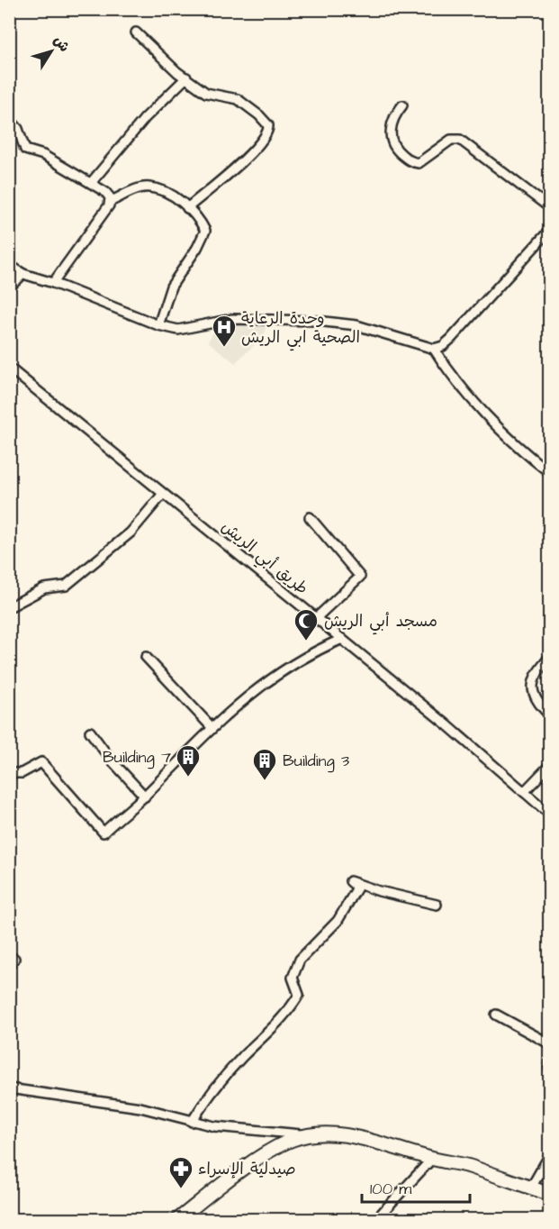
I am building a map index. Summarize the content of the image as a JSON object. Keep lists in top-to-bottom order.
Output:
{
  "streets": {
    "street": ["طريق أبي الريش"]
  },
  "places": {
    "hospital": ["وحدة الرعاية الصحية ابي الريش"],
    "mosque": ["مسجد أبي الريش"],
    "building": ["Building 7", "Building 3"],
    "pharmacy": ["صيدلية الإسراء"]
  },
  "scale_bar": "100 m",
  "north": "top right"
}
